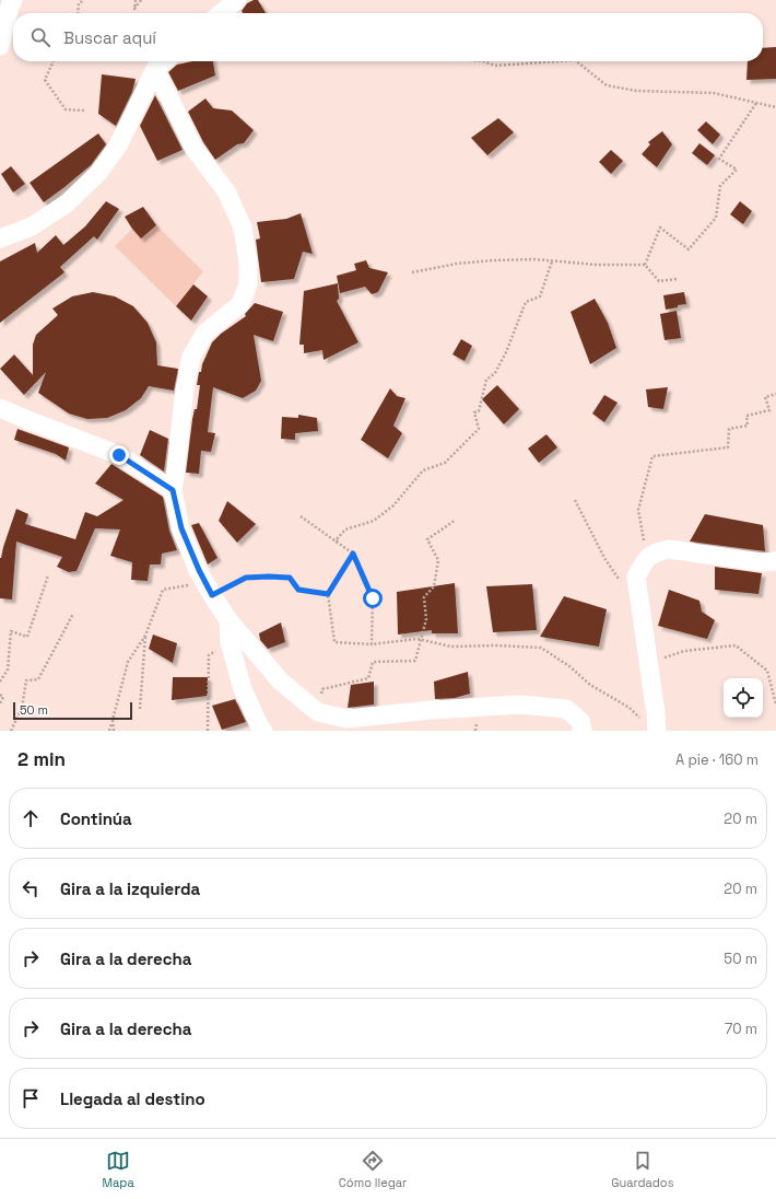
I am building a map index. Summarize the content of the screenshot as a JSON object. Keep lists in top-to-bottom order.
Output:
{
  "scale_bar": "50 m",
  "page": {
    "search": "Buscar aquí",
    "scale": "50 m",
    "heading": ["2 min", "A pie · 160 m"],
    "list": [
      ["Continúa", "20 m"],
      ["Gira a la izquierda", "20 m"],
      ["Gira a la derecha", "50 m"],
      ["Gira a la derecha", "70 m"],
      "Llegada al destino"
    ],
    "nav": ["Mapa", "Cómo llegar", "Guardados"]
  }
}
